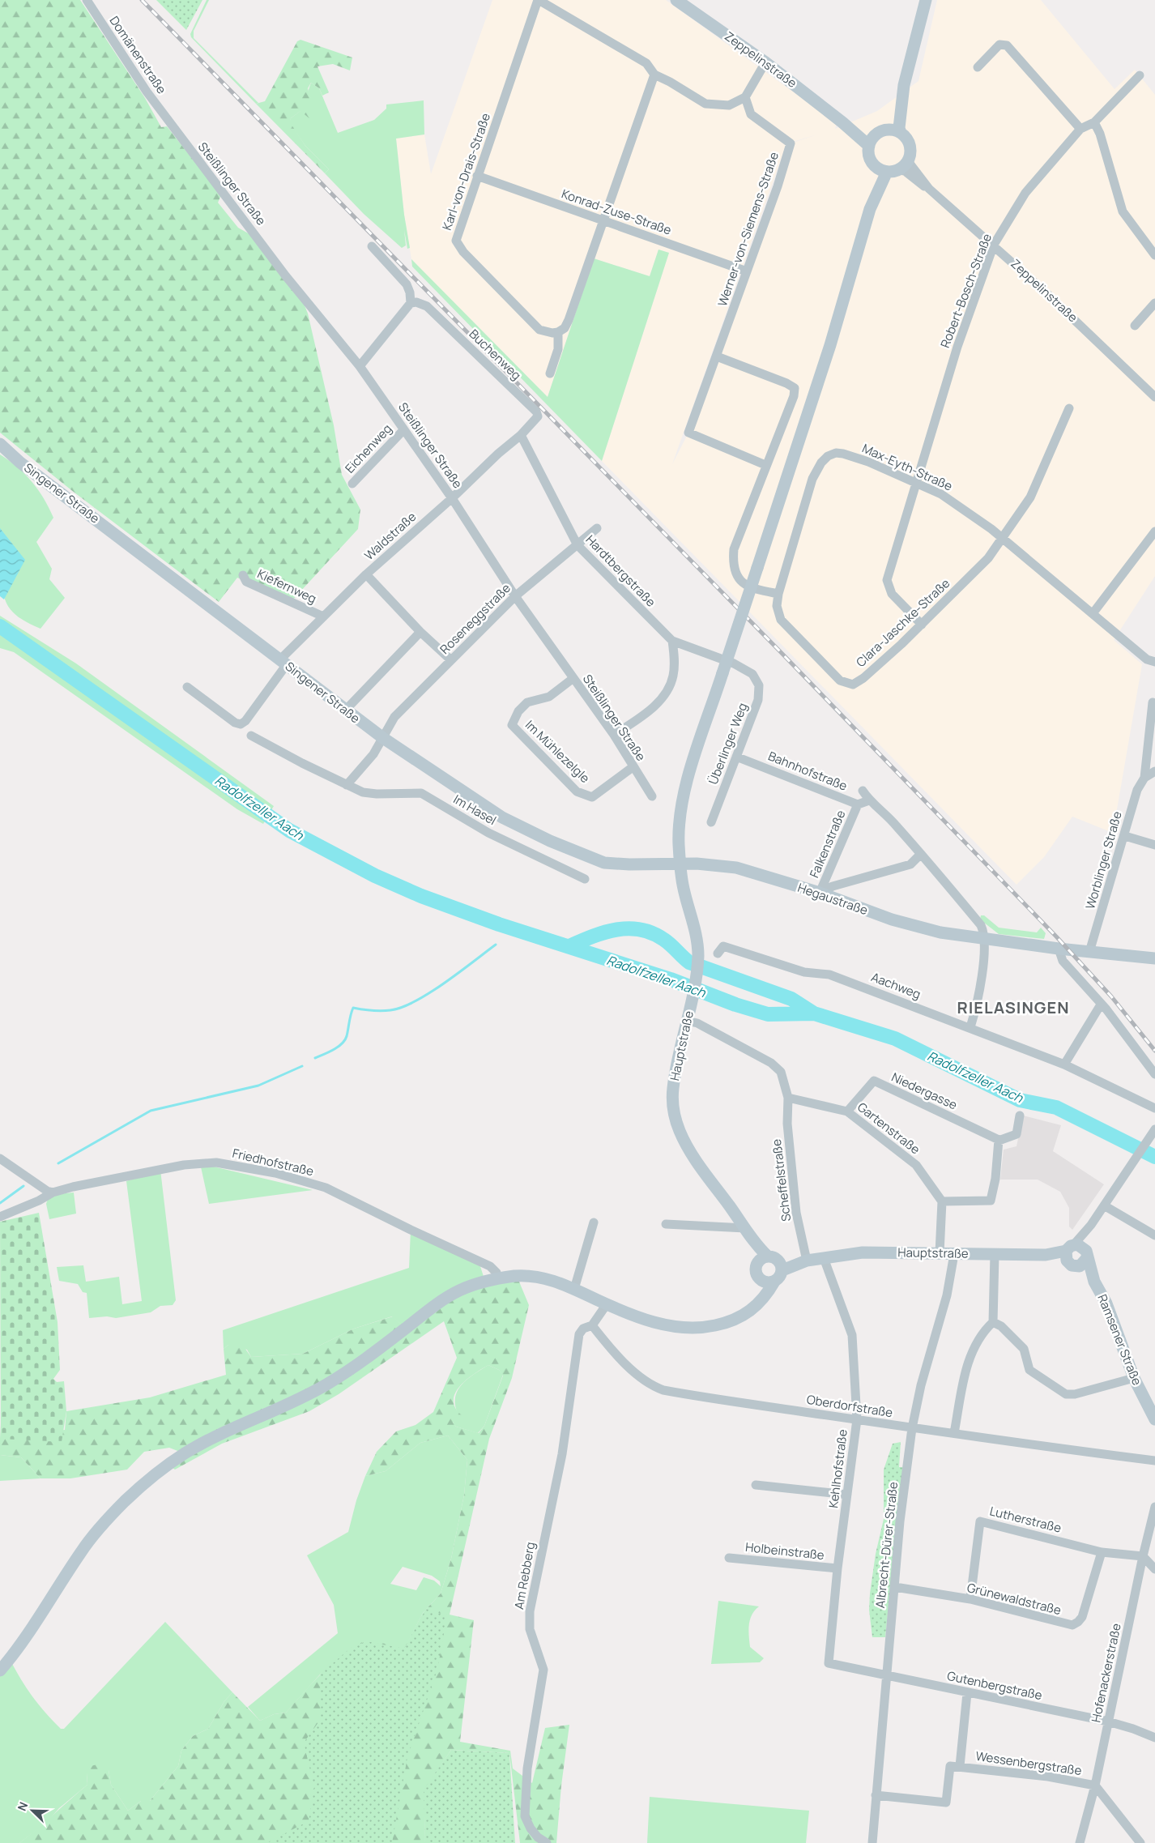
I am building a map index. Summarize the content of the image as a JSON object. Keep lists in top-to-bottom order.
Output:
{
  "streets": {
    "main road": [
      "Zeppelinstraße",
      "Singener Straße",
      "Hegaustraße",
      "Hauptstraße",
      "Ramsener Straße"
    ],
    "street": [
      "Domänenstraße",
      "Karl-von-Drais-Straße",
      "Steißlinger Straße",
      "Konrad-Zuse-Straße",
      "Werner-von-Siemens-Straße",
      "Robert-Bosch-Straße",
      "Buchenweg",
      "Eichenweg",
      "Max-Eyth-Straße",
      "Waldstraße",
      "Hardtbergstraße",
      "Kiefernweg",
      "Roseneggstraße",
      "Clara-Jaschke-Straße",
      "Überlinger Weg",
      "Im Mühlezelgle",
      "Bahnhofstraße",
      "Im Hasel",
      "Falkenstraße",
      "Worblinger Straße",
      "Aachweg",
      "Niedergasse",
      "Gartenstraße",
      "Friedhofstraße",
      "Scheffelstraße",
      "Oberdorfstraße",
      "Kehlhofstraße",
      "Lutherstraße",
      "Albrecht-Dürer-Straße",
      "Holbeinstraße",
      "Am Rebberg",
      "Grünewaldstraße",
      "Hofenackerstraße",
      "Gutenbergstraße",
      "Wessenbergstraße"
    ]
  },
  "crossings": [
    ["Domänenstraße", "Steißlinger Straße"],
    ["Zeppelinstraße", "Robert-Bosch-Straße"],
    ["Karl-von-Drais-Straße", "Konrad-Zuse-Straße"],
    ["Steißlinger Straße", "Eichenweg"],
    ["Steißlinger Straße", "Waldstraße"],
    ["Steißlinger Straße", "Roseneggstraße"],
    ["Steißlinger Straße", "Im Mühlezelgle"],
    ["Konrad-Zuse-Straße", "Werner-von-Siemens-Straße"],
    ["Robert-Bosch-Straße", "Max-Eyth-Straße"],
    ["Robert-Bosch-Straße", "Clara-Jaschke-Straße"],
    ["Buchenweg", "Waldstraße"],
    ["Buchenweg", "Hardtbergstraße"],
    ["Max-Eyth-Straße", "Clara-Jaschke-Straße"],
    ["Singener Straße", "Waldstraße"],
    ["Singener Straße", "Roseneggstraße"],
    ["Singener Straße", "Hegaustraße"],
    ["Singener Straße", "Hauptstraße"],
    ["Waldstraße", "Hardtbergstraße"],
    ["Waldstraße", "Kiefernweg"],
    ["Hardtbergstraße", "Roseneggstraße"],
    ["Hardtbergstraße", "Überlinger Weg"],
    ["Überlinger Weg", "Bahnhofstraße"],
    ["Bahnhofstraße", "Falkenstraße"],
    ["Bahnhofstraße", "Hegaustraße"],
    ["Falkenstraße", "Hegaustraße"],
    ["Worblinger Straße", "Hegaustraße"],
    ["Hegaustraße", "Hauptstraße"],
    ["Hauptstraße", "Scheffelstraße"],
    ["Hauptstraße", "Ramsener Straße"],
    ["Hauptstraße", "Kehlhofstraße"],
    ["Hauptstraße", "Albrecht-Dürer-Straße"],
    ["Niedergasse", "Gartenstraße"],
    ["Gartenstraße", "Scheffelstraße"],
    ["Oberdorfstraße", "Kehlhofstraße"],
    ["Oberdorfstraße", "Albrecht-Dürer-Straße"],
    ["Oberdorfstraße", "Am Rebberg"],
    ["Kehlhofstraße", "Holbeinstraße"],
    ["Kehlhofstraße", "Gutenbergstraße"],
    ["Lutherstraße", "Grünewaldstraße"],
    ["Lutherstraße", "Hofenackerstraße"],
    ["Albrecht-Dürer-Straße", "Grünewaldstraße"],
    ["Albrecht-Dürer-Straße", "Gutenbergstraße"],
    ["Hofenackerstraße", "Gutenbergstraße"],
    ["Hofenackerstraße", "Wessenbergstraße"],
    ["Gutenbergstraße", "Wessenbergstraße"]
  ],
  "districts": ["RIELASINGEN"],
  "water": ["Radolfzeller Aach"],
  "north": "top left"
}
